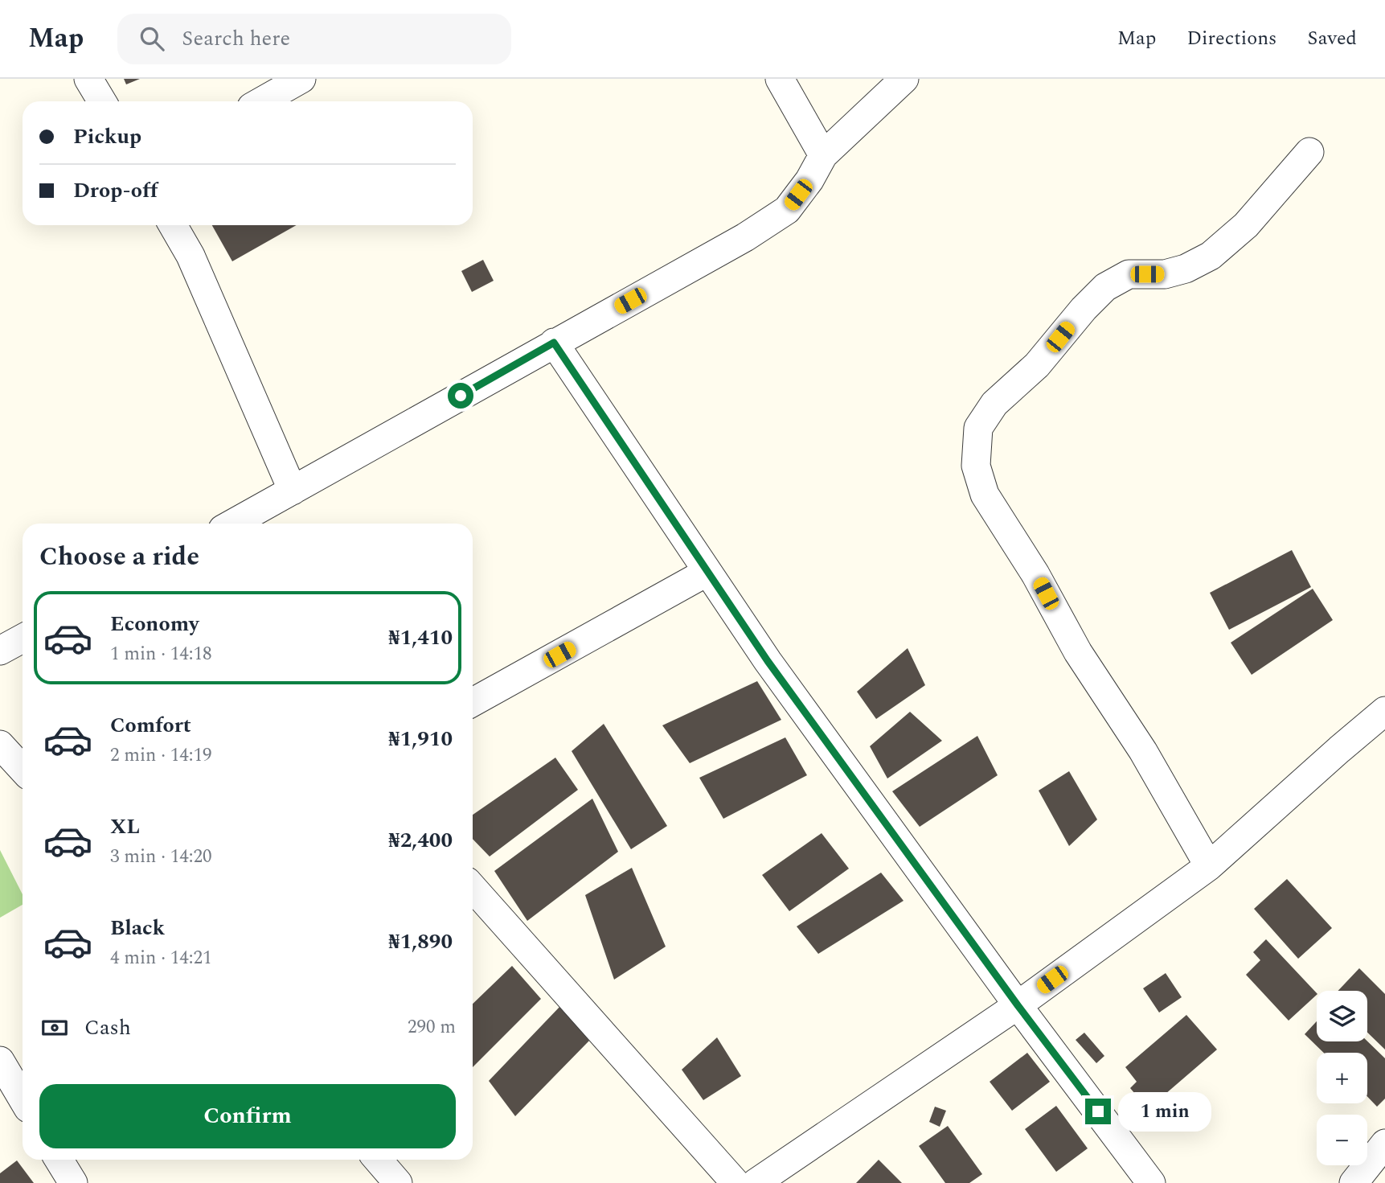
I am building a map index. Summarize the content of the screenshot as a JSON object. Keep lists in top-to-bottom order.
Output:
{
  "page": {
    "header": "Map",
    "search": "Search here",
    "nav": ["Map", "Directions", "Saved"],
    "banner": ["Pickup", "Drop-off"],
    "heading": "Choose a ride",
    "list": [
      {
        "name": "Economy",
        "note": "1 min · 14:18",
        "value": "₦1,410"
      },
      {
        "name": "Comfort",
        "note": "2 min · 14:19",
        "value": "₦1,910"
      },
      {
        "name": "XL",
        "note": "3 min · 14:20",
        "value": "₦2,400"
      },
      {
        "name": "Black",
        "note": "4 min · 14:21",
        "value": "₦1,890"
      }
    ],
    "map_buttons": ["+", "−"],
    "pay": ["Cash", "290 m"],
    "buttons": "Confirm",
    "bubble": "1 min"
  }
}
